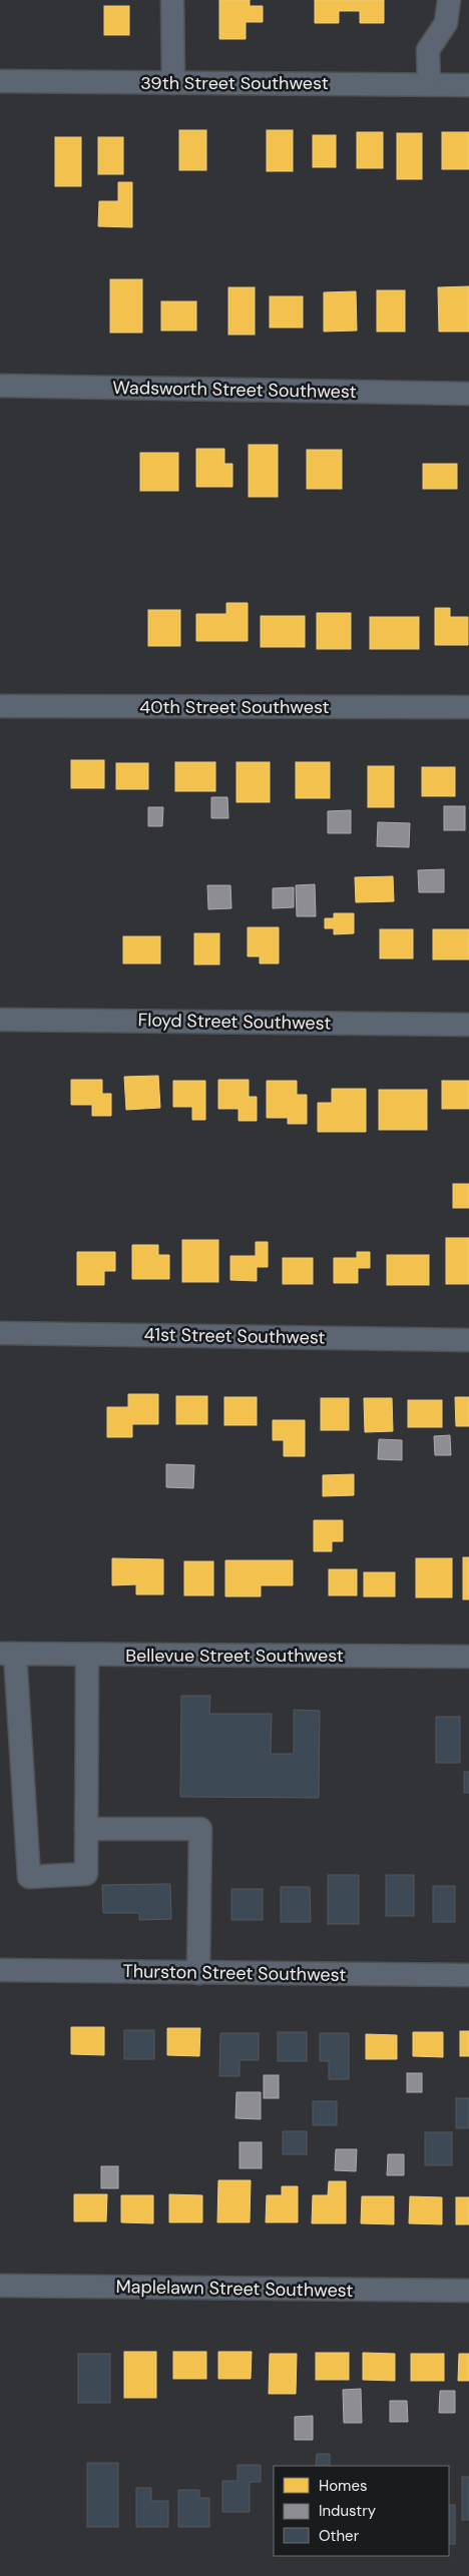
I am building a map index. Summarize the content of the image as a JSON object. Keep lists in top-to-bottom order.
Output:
{
  "streets": {
    "street": [
      "39th Street Southwest",
      "Wadsworth Street Southwest",
      "40th Street Southwest",
      "Floyd Street Southwest",
      "41st Street Southwest",
      "Bellevue Street Southwest",
      "Thurston Street Southwest",
      "Maplelawn Street Southwest"
    ]
  },
  "legend": ["Homes", "Industry", "Other"]
}
